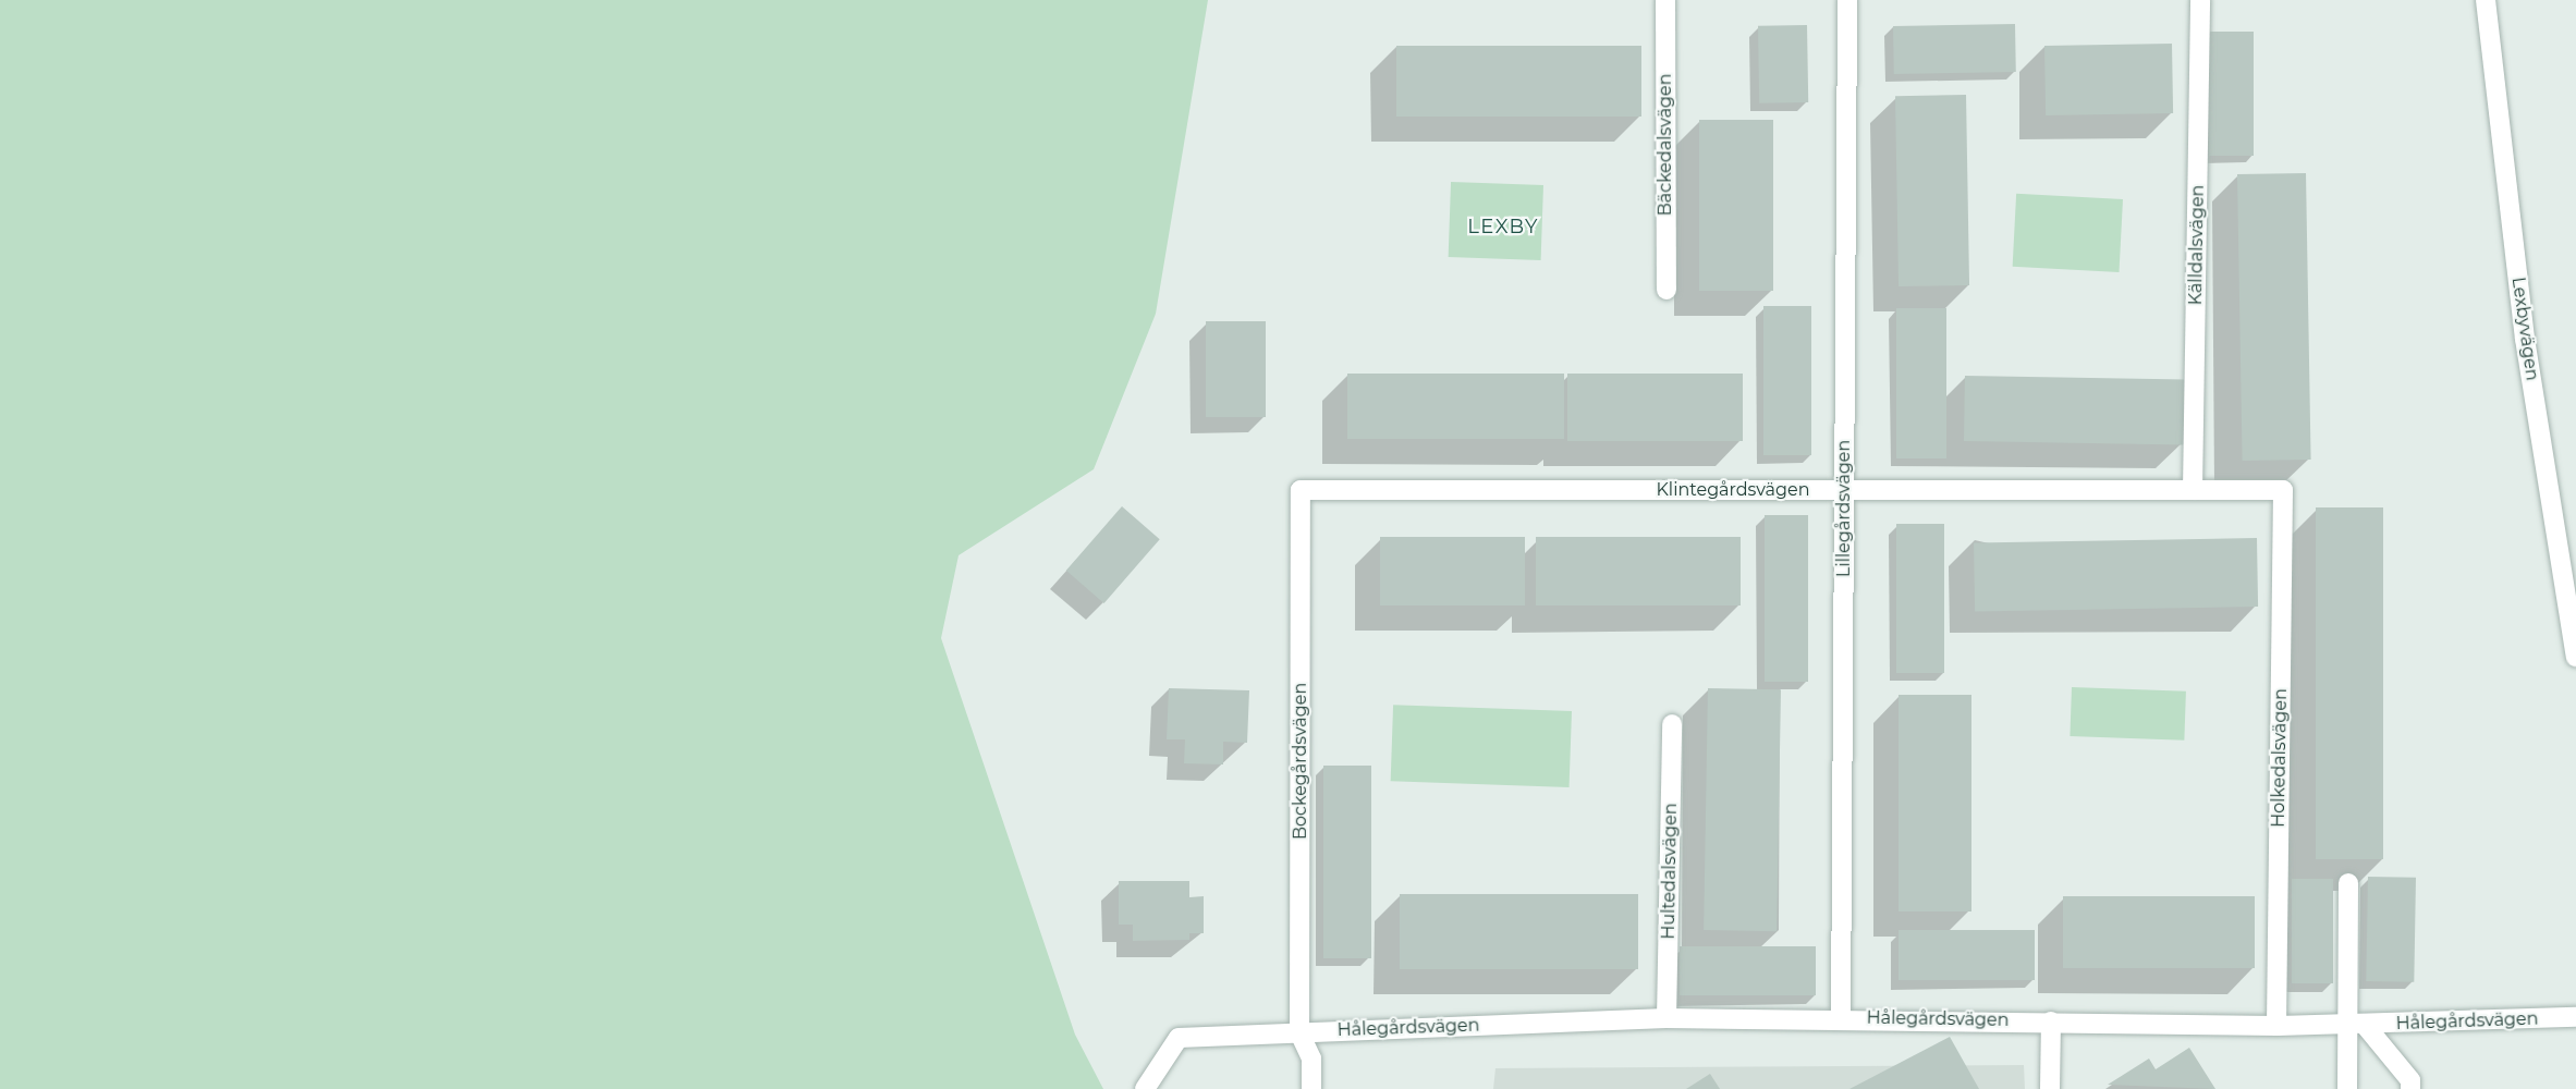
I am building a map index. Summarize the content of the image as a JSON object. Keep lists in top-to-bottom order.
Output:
{
  "streets": {
    "street": [
      "Bäckedalsvägen",
      "Källdalsvägen",
      "Lexbyvägen",
      "Klintegårdsvägen",
      "Lillegårdsvägen",
      "Holkedalsvägen",
      "Bockegårdsvägen",
      "Hultedalsvägen",
      "Hålegårdsvägen"
    ]
  },
  "crossings": [
    ["Källdalsvägen", "Klintegårdsvägen"],
    ["Klintegårdsvägen", "Lillegårdsvägen"],
    ["Klintegårdsvägen", "Holkedalsvägen"],
    ["Klintegårdsvägen", "Bockegårdsvägen"],
    ["Lillegårdsvägen", "Hålegårdsvägen"],
    ["Holkedalsvägen", "Hålegårdsvägen"],
    ["Bockegårdsvägen", "Hålegårdsvägen"],
    ["Hultedalsvägen", "Hålegårdsvägen"]
  ],
  "districts": ["LEXBY"]
}
